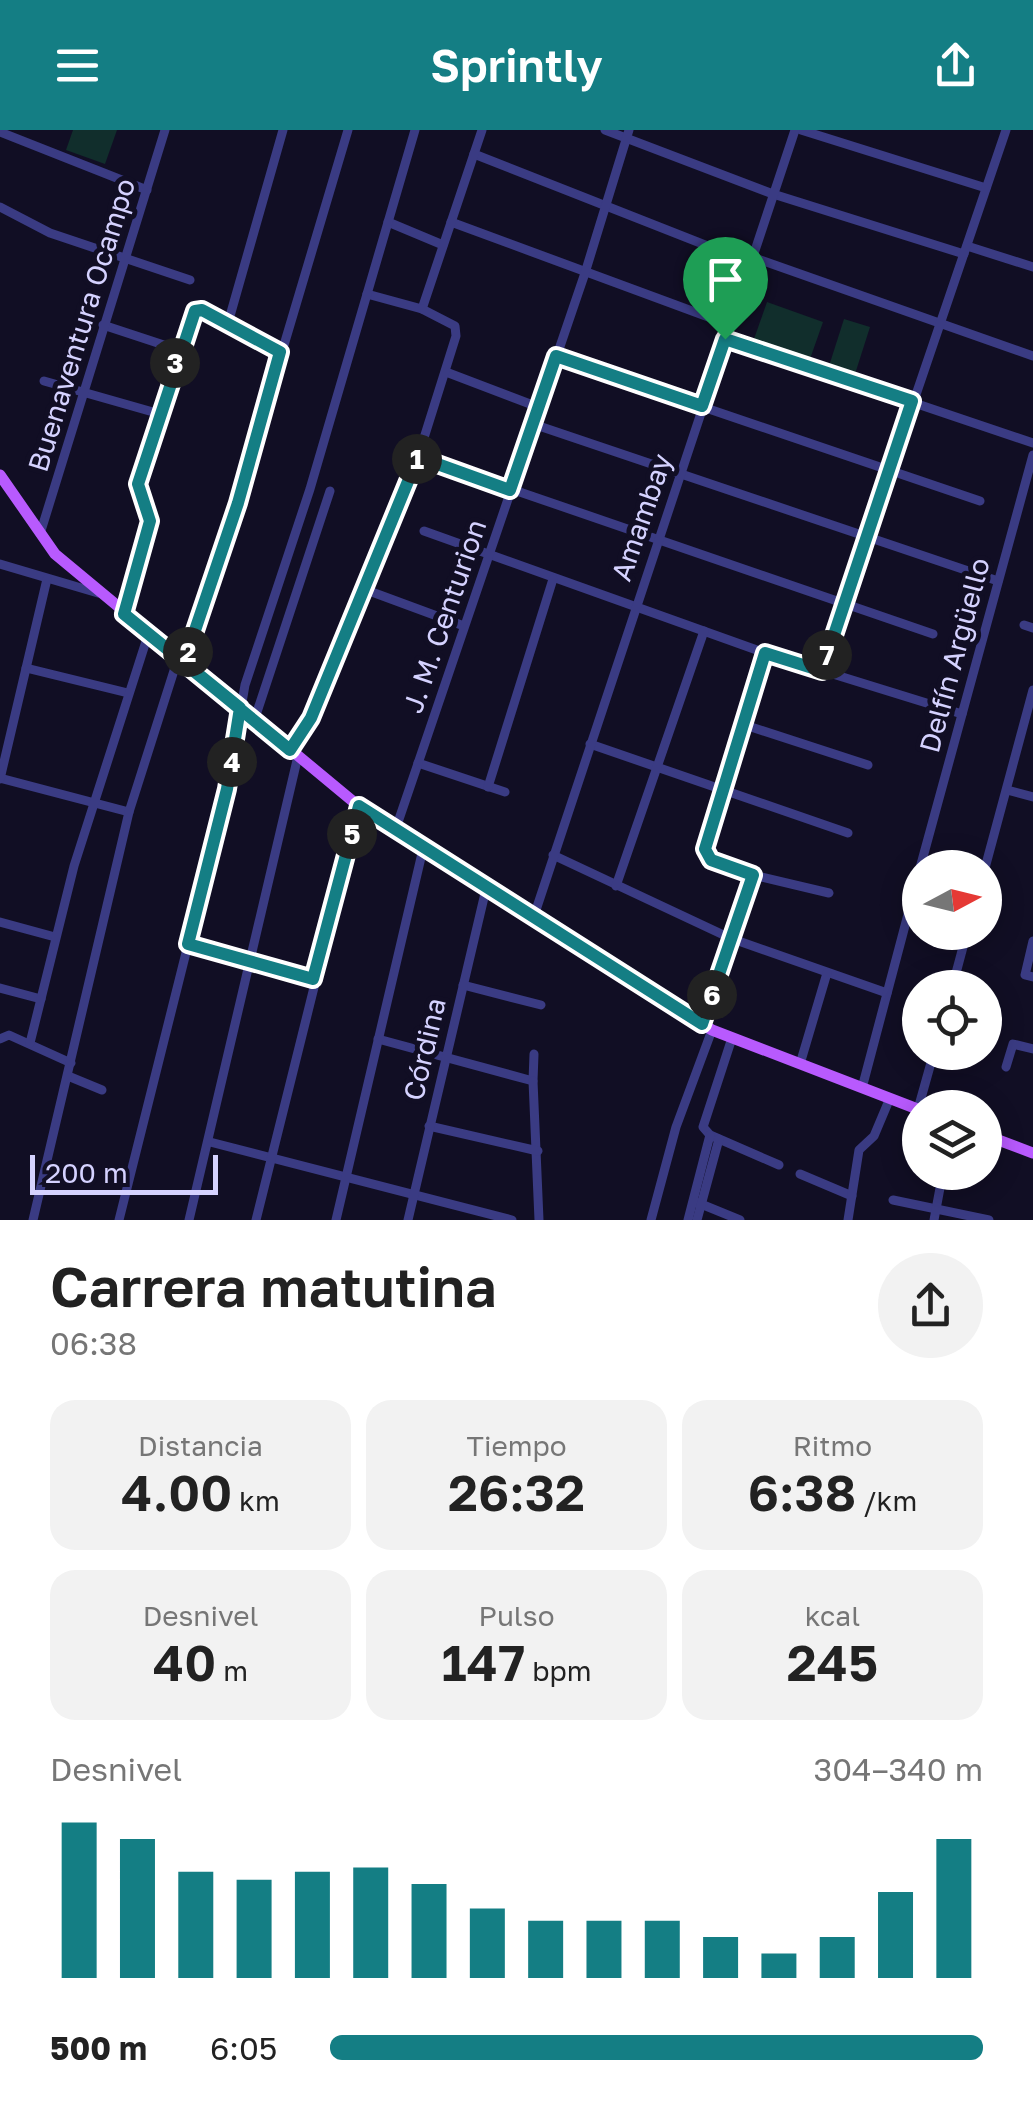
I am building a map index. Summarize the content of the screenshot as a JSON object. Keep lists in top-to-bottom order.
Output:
{
  "streets": {
    "street": [
      "Buenaventura Ocampo",
      "Amambay",
      "J. M. Centurion",
      "Delfín Argüello",
      "Córdina"
    ]
  },
  "scale_bar": "200 m",
  "north": "right",
  "page": {
    "header": "Sprintly",
    "pins": [
      "3",
      "1",
      "2",
      "7",
      "4",
      "5",
      "6"
    ],
    "scale": "200 m",
    "heading": ["Carrera matutina", "06:38"],
    "stats": [
      ["Distancia", "4.00 km"],
      ["Tiempo", "26:32"],
      ["Ritmo", "6:38 /km"],
      ["Desnivel", "40 m"],
      ["Pulso", "147 bpm"],
      ["kcal", "245"]
    ],
    "chart": ["Desnivel", "304–340 m"],
    "list": [
      {
        "name": "500 m",
        "note": "6:05"
      }
    ]
  }
}
